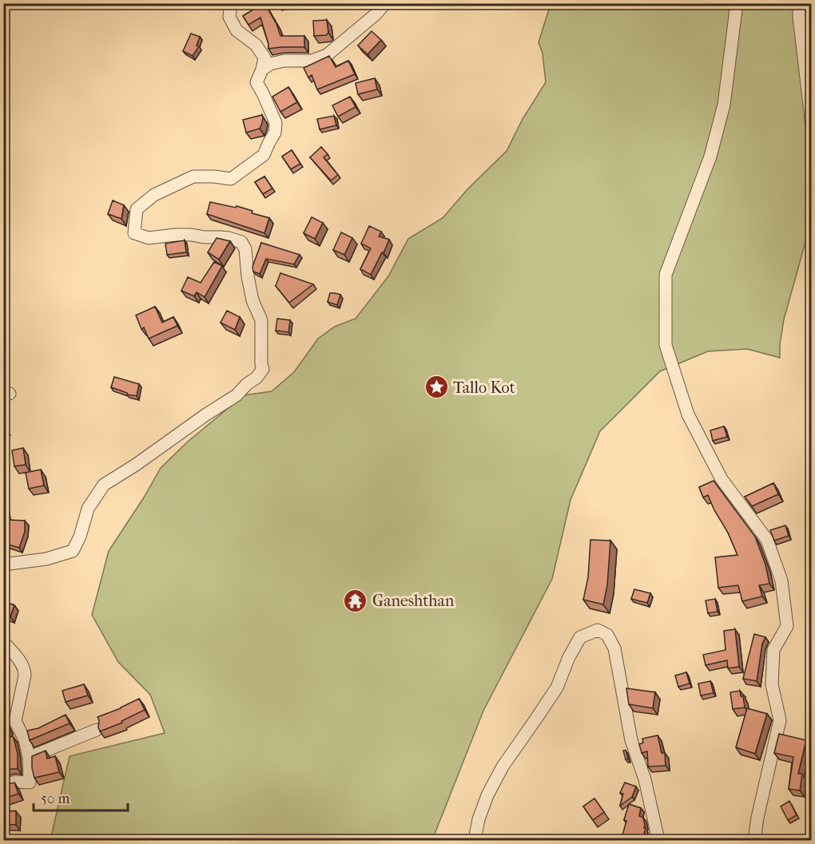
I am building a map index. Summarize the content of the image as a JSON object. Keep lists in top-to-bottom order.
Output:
{
  "places": {
    "place": ["Tallo Kot"],
    "temple": ["Ganeshthan"]
  },
  "scale_bar": "50 m"
}
